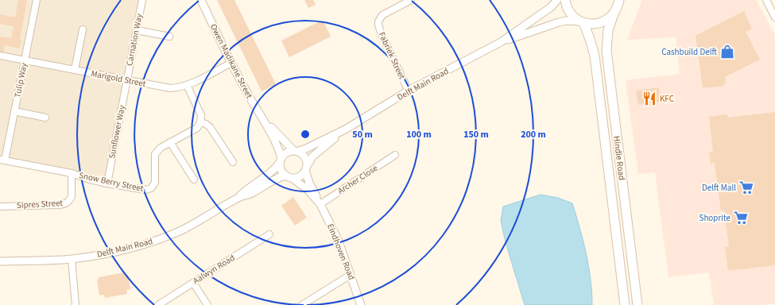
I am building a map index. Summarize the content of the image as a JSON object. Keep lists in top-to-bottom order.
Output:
{
  "streets": {
    "main road": ["Hindle Road"],
    "street": [
      "Carnation Way",
      "Fabriek Street",
      "Owen Madikane Street",
      "Marigold Street",
      "Tulip Way",
      "Delft Main Road",
      "Sunflower Way",
      "Archer Close",
      "Snow Berry Street",
      "Sipres Street",
      "Eindhoven Road",
      "Aalwyn Road"
    ]
  },
  "crossings": [
    ["Carnation Way", "Marigold Street"],
    ["Carnation Way", "Sunflower Way"],
    ["Fabriek Street", "Delft Main Road"],
    ["Owen Madikane Street", "Marigold Street"],
    ["Owen Madikane Street", "Delft Main Road"],
    ["Owen Madikane Street", "Eindhoven Road"],
    ["Marigold Street", "Tulip Way"],
    ["Marigold Street", "Sunflower Way"],
    ["Tulip Way", "Snow Berry Street"],
    ["Delft Main Road", "Hindle Road"],
    ["Delft Main Road", "Eindhoven Road"],
    ["Sunflower Way", "Snow Berry Street"],
    ["Archer Close", "Eindhoven Road"],
    ["Snow Berry Street", "Sipres Street"]
  ],
  "places": {
    "shop": ["Cashbuild Delft"],
    "restaurant": ["KFC"],
    "supermarket": ["Delft Mall", "Shoprite"]
  },
  "rings": [
    "50 m",
    "100 m",
    "150 m",
    "200 m"
  ]
}
